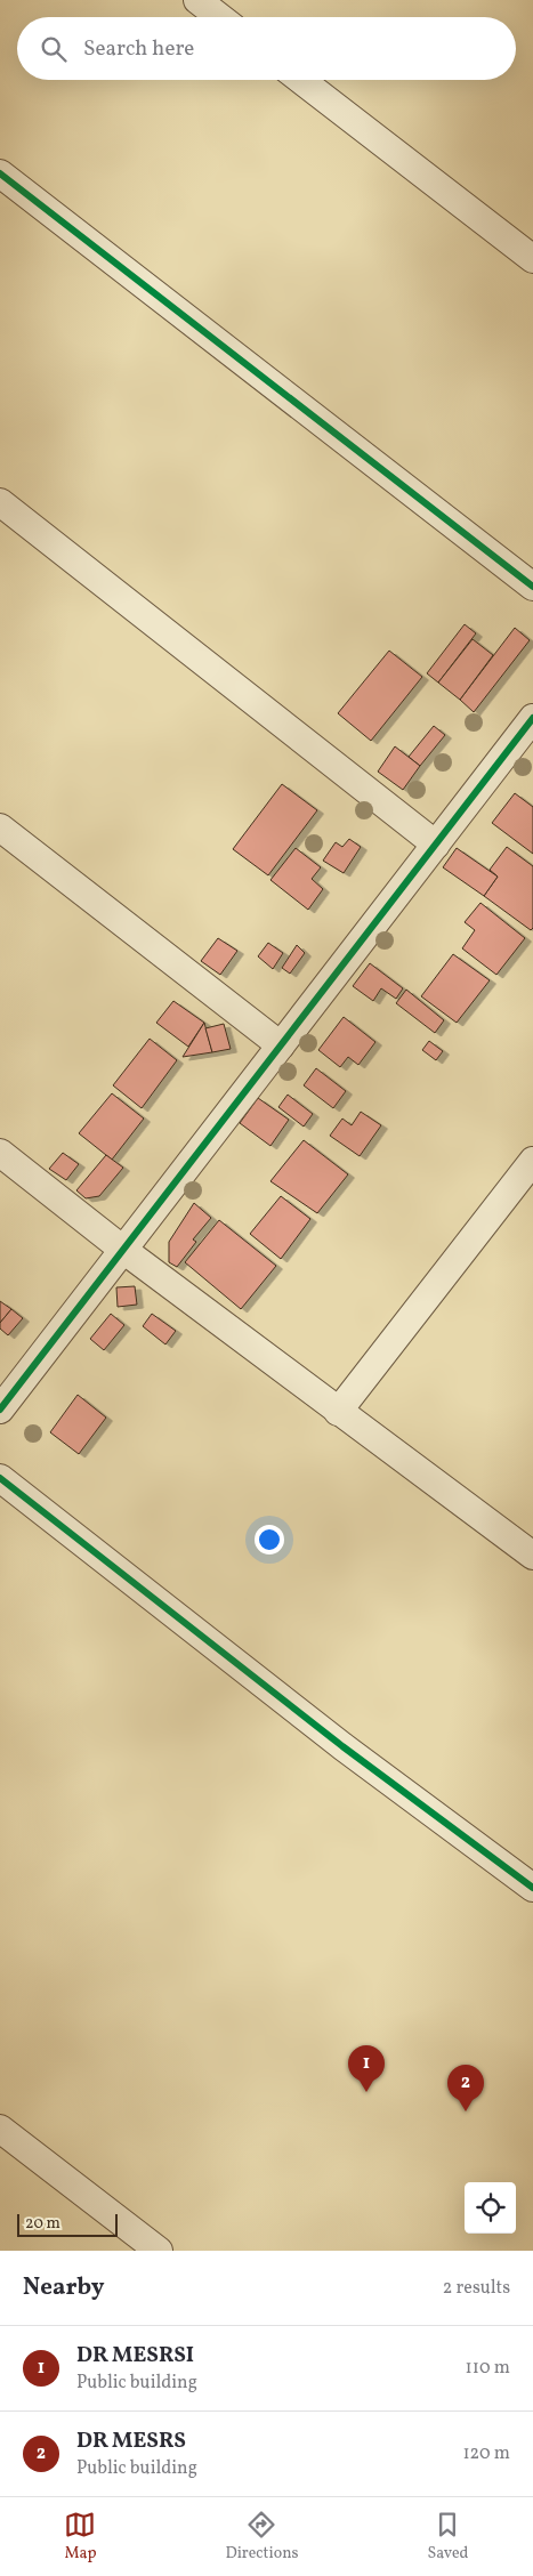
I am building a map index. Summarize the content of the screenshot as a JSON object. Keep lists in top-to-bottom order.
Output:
{
  "scale_bar": "20 m",
  "page": {
    "search": "Search here",
    "pins": ["1", "2"],
    "scale": "20 m",
    "heading": ["Nearby", "2 results"],
    "list": [
      {
        "mark": "1",
        "name": "DR MESRSI",
        "note": "Public building",
        "value": "110 m"
      },
      {
        "mark": "2",
        "name": "DR MESRS",
        "note": "Public building",
        "value": "120 m"
      }
    ],
    "nav": ["Map", "Directions", "Saved"]
  }
}
